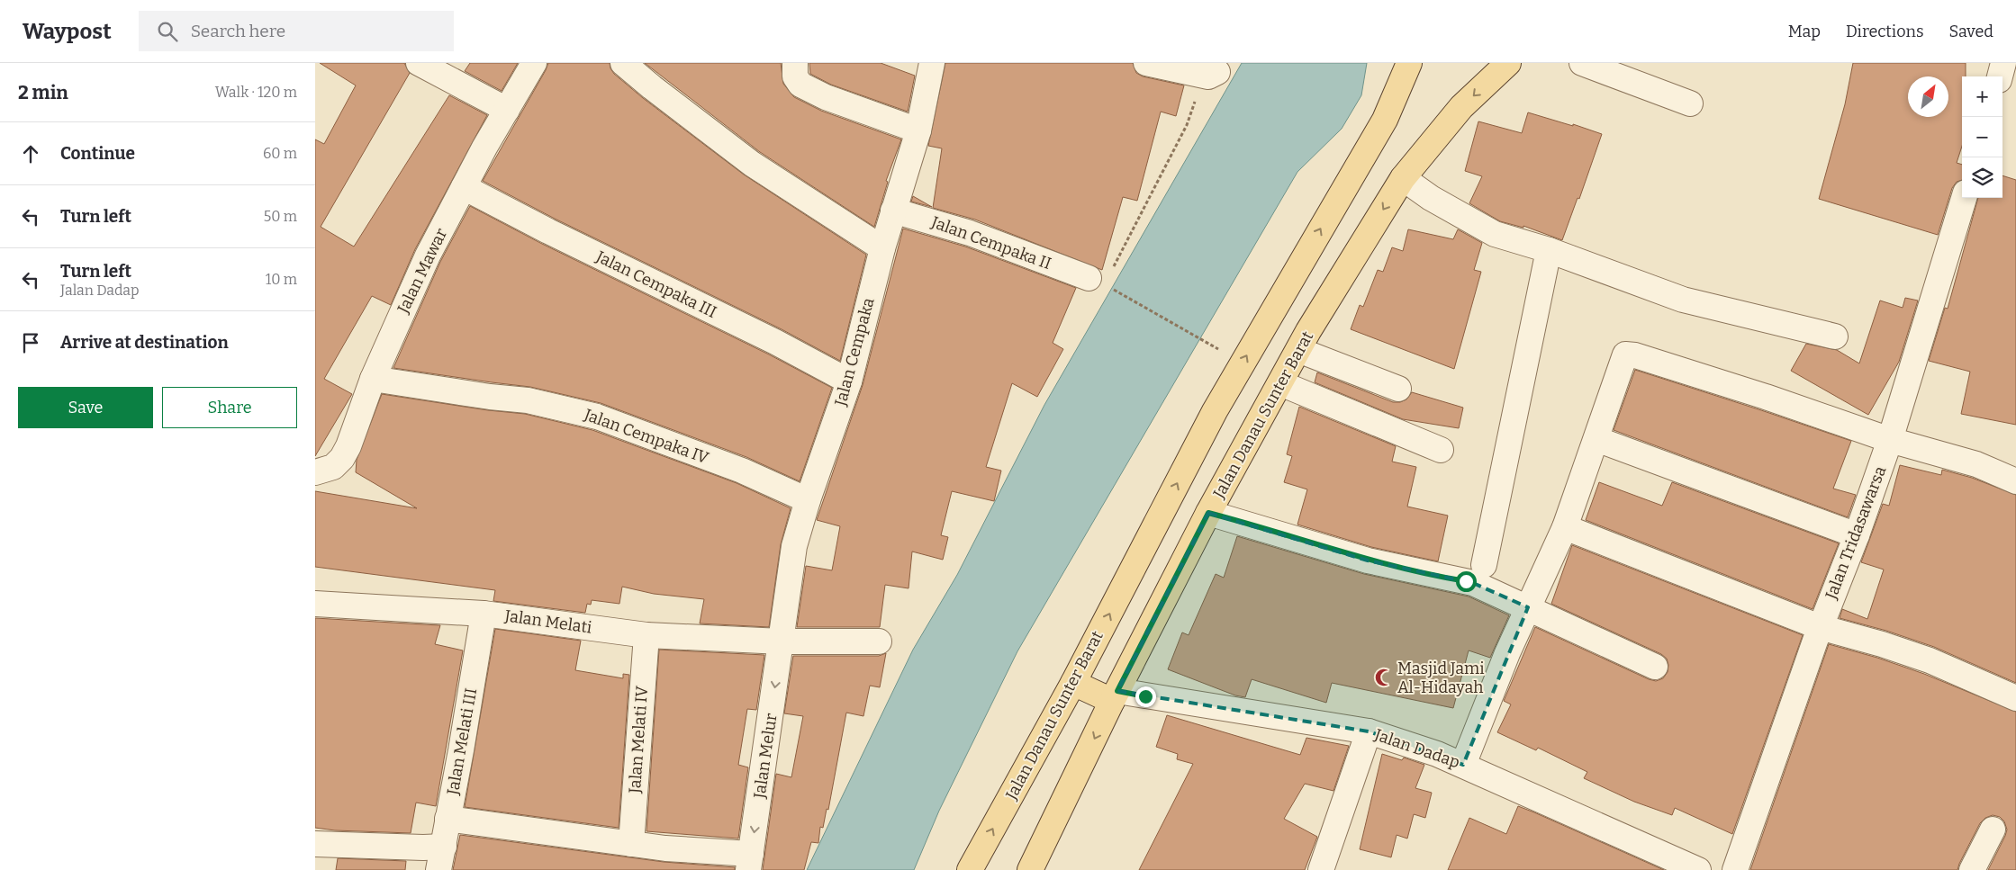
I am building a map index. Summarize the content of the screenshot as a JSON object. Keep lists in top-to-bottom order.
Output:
{
  "streets": {
    "main road": ["Jalan Danau Sunter Barat"],
    "street": [
      "Jalan Cempaka II",
      "Jalan Mawar",
      "Jalan Cempaka III",
      "Jalan Cempaka",
      "Jalan Cempaka IV",
      "Jalan Tridasawarsa",
      "Jalan Melati",
      "Jalan Melati IV",
      "Jalan Melati III",
      "Jalan Dadap",
      "Jalan Melur"
    ]
  },
  "crossings": [
    ["Jalan Cempaka II", "Jalan Cempaka"],
    ["Jalan Mawar", "Jalan Cempaka III"],
    ["Jalan Mawar", "Jalan Cempaka IV"],
    ["Jalan Cempaka III", "Jalan Cempaka"],
    ["Jalan Cempaka", "Jalan Cempaka IV"],
    ["Jalan Cempaka", "Jalan Melati"],
    ["Jalan Cempaka", "Jalan Melur"],
    ["Jalan Danau Sunter Barat", "Jalan Dadap"],
    ["Jalan Melati", "Jalan Melati IV"],
    ["Jalan Melati", "Jalan Melati III"],
    ["Jalan Melati", "Jalan Melur"]
  ],
  "one_way": ["Jalan Melur"],
  "places": {
    "mosque": ["Masjid Jami Al-Hidayah"]
  },
  "north": "top right",
  "page": {
    "header": "Waypost",
    "search": "Search here",
    "nav": ["Map", "Directions", "Saved"],
    "heading": ["2 min", "Walk · 120 m"],
    "map_buttons": ["+", "−"],
    "list": [
      ["Continue", "60 m"],
      ["Turn left", "50 m"],
      ["Turn left", "Jalan Dadap", "10 m"],
      "Arrive at destination"
    ],
    "buttons": ["Save", "Share"]
  }
}
